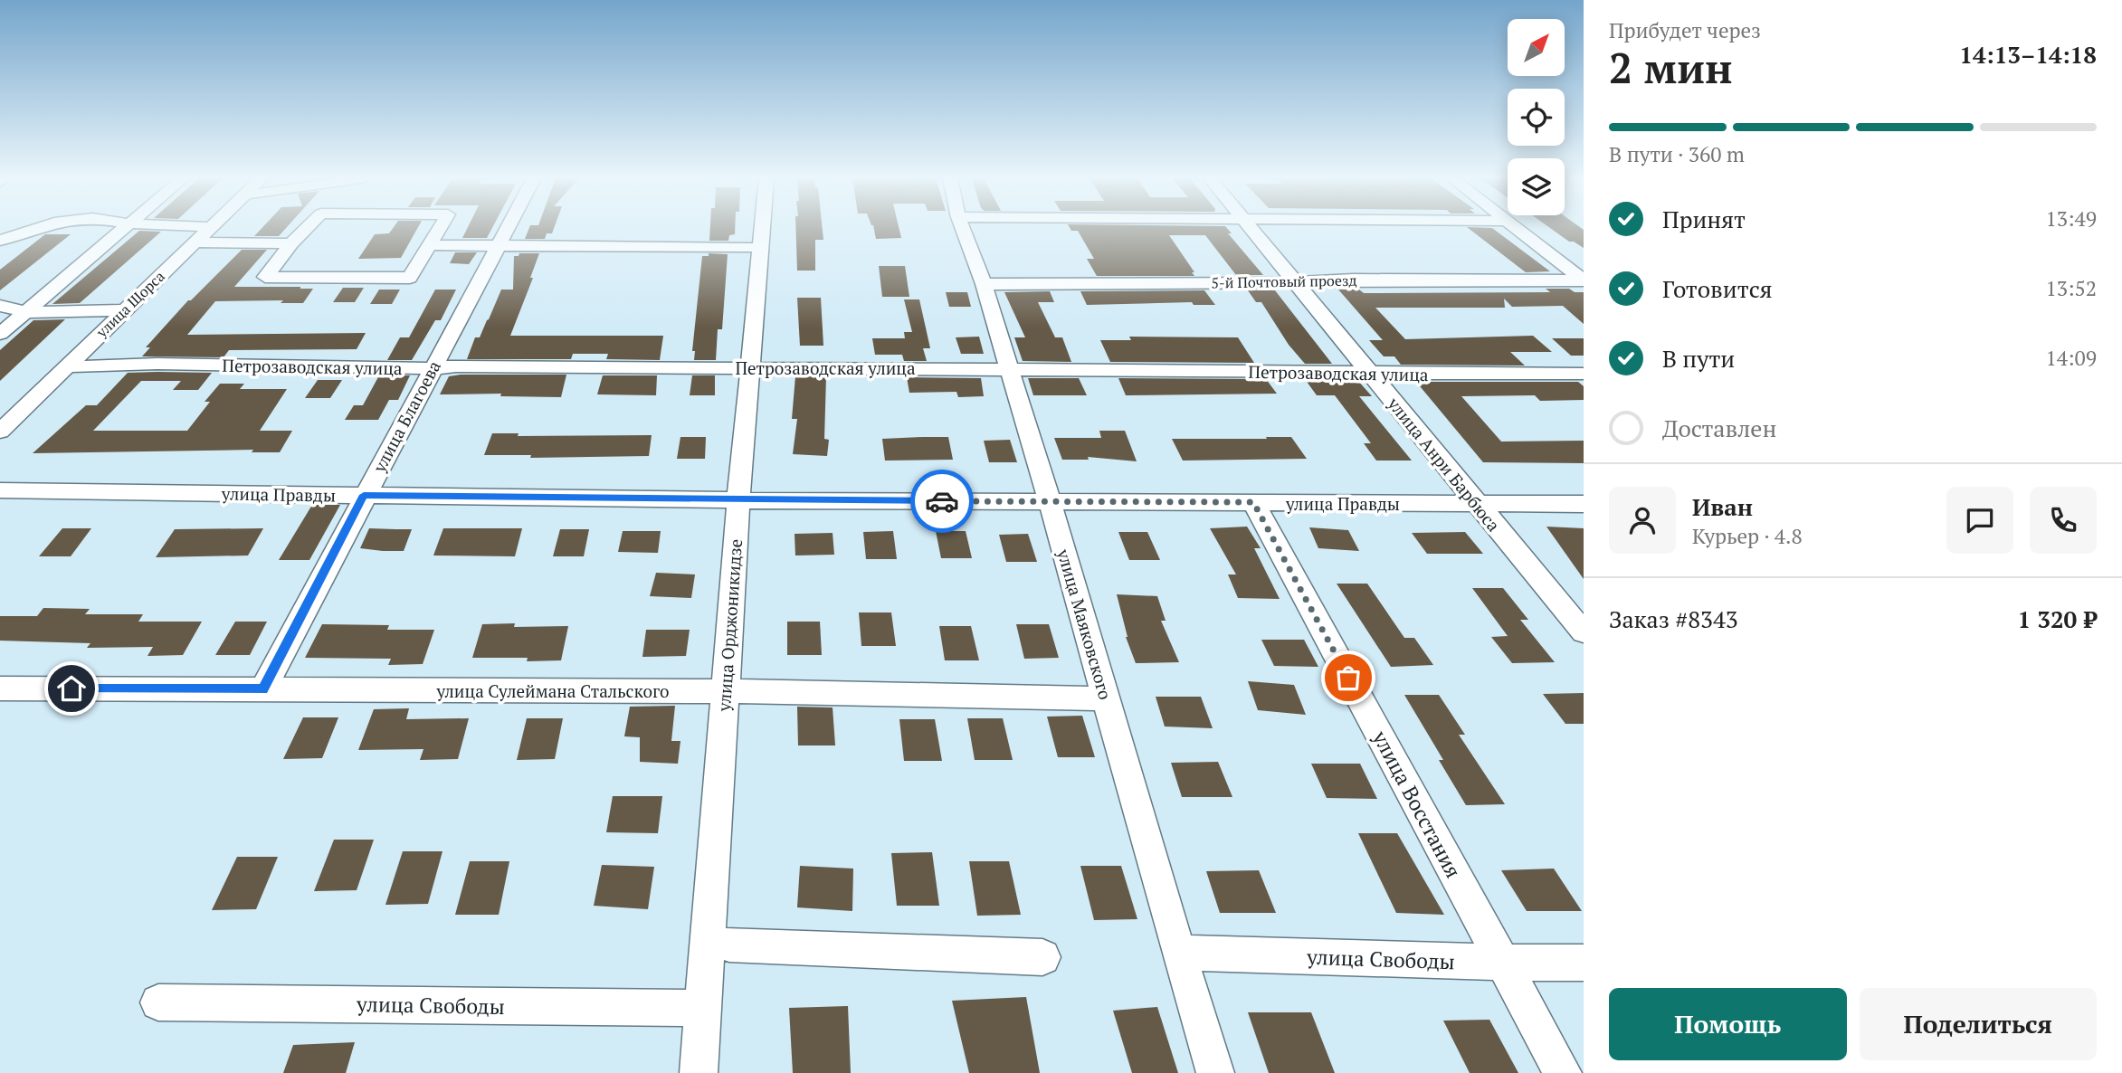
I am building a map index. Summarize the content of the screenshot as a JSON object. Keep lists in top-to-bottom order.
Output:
{
  "streets": {
    "street": [
      "5-й Почтовый проезд",
      "улица Щорса",
      "Петрозаводская улица",
      "улица Благоева",
      "улица Анри Барбюса",
      "улица Правды",
      "улица Маяковского",
      "улица Орджоникидзе",
      "улица Сулеймана Стальского",
      "улица Восстания",
      "улица Свободы"
    ]
  },
  "crossings": [
    ["5-й Почтовый проезд", "улица Анри Барбюса"],
    ["5-й Почтовый проезд", "улица Маяковского"],
    ["улица Щорса", "Петрозаводская улица"],
    ["Петрозаводская улица", "улица Благоева"],
    ["Петрозаводская улица", "улица Анри Барбюса"],
    ["Петрозаводская улица", "улица Маяковского"],
    ["Петрозаводская улица", "улица Орджоникидзе"],
    ["улица Благоева", "улица Правды"],
    ["улица Благоева", "улица Сулеймана Стальского"],
    ["улица Анри Барбюса", "улица Правды"],
    ["улица Правды", "улица Маяковского"],
    ["улица Правды", "улица Орджоникидзе"],
    ["улица Правды", "улица Восстания"],
    ["улица Маяковского", "улица Сулеймана Стальского"],
    ["улица Маяковского", "улица Свободы"],
    ["улица Орджоникидзе", "улица Сулеймана Стальского"],
    ["улица Орджоникидзе", "улица Свободы"],
    ["улица Восстания", "улица Свободы"]
  ],
  "north": "top right",
  "page": {
    "heading": ["2 мин", "Прибудет через", "14:13–14:18"],
    "panel": [
      "Иван",
      "Курьер · 4.8",
      "Заказ #8343",
      "1 320 ₽"
    ],
    "bar": "В пути · 360 m",
    "list": [
      ["Принят", "13:49"],
      ["Готовится", "13:52"],
      ["В пути", "14:09"],
      "Доставлен"
    ],
    "buttons": ["Помощь", "Поделиться"]
  }
}
